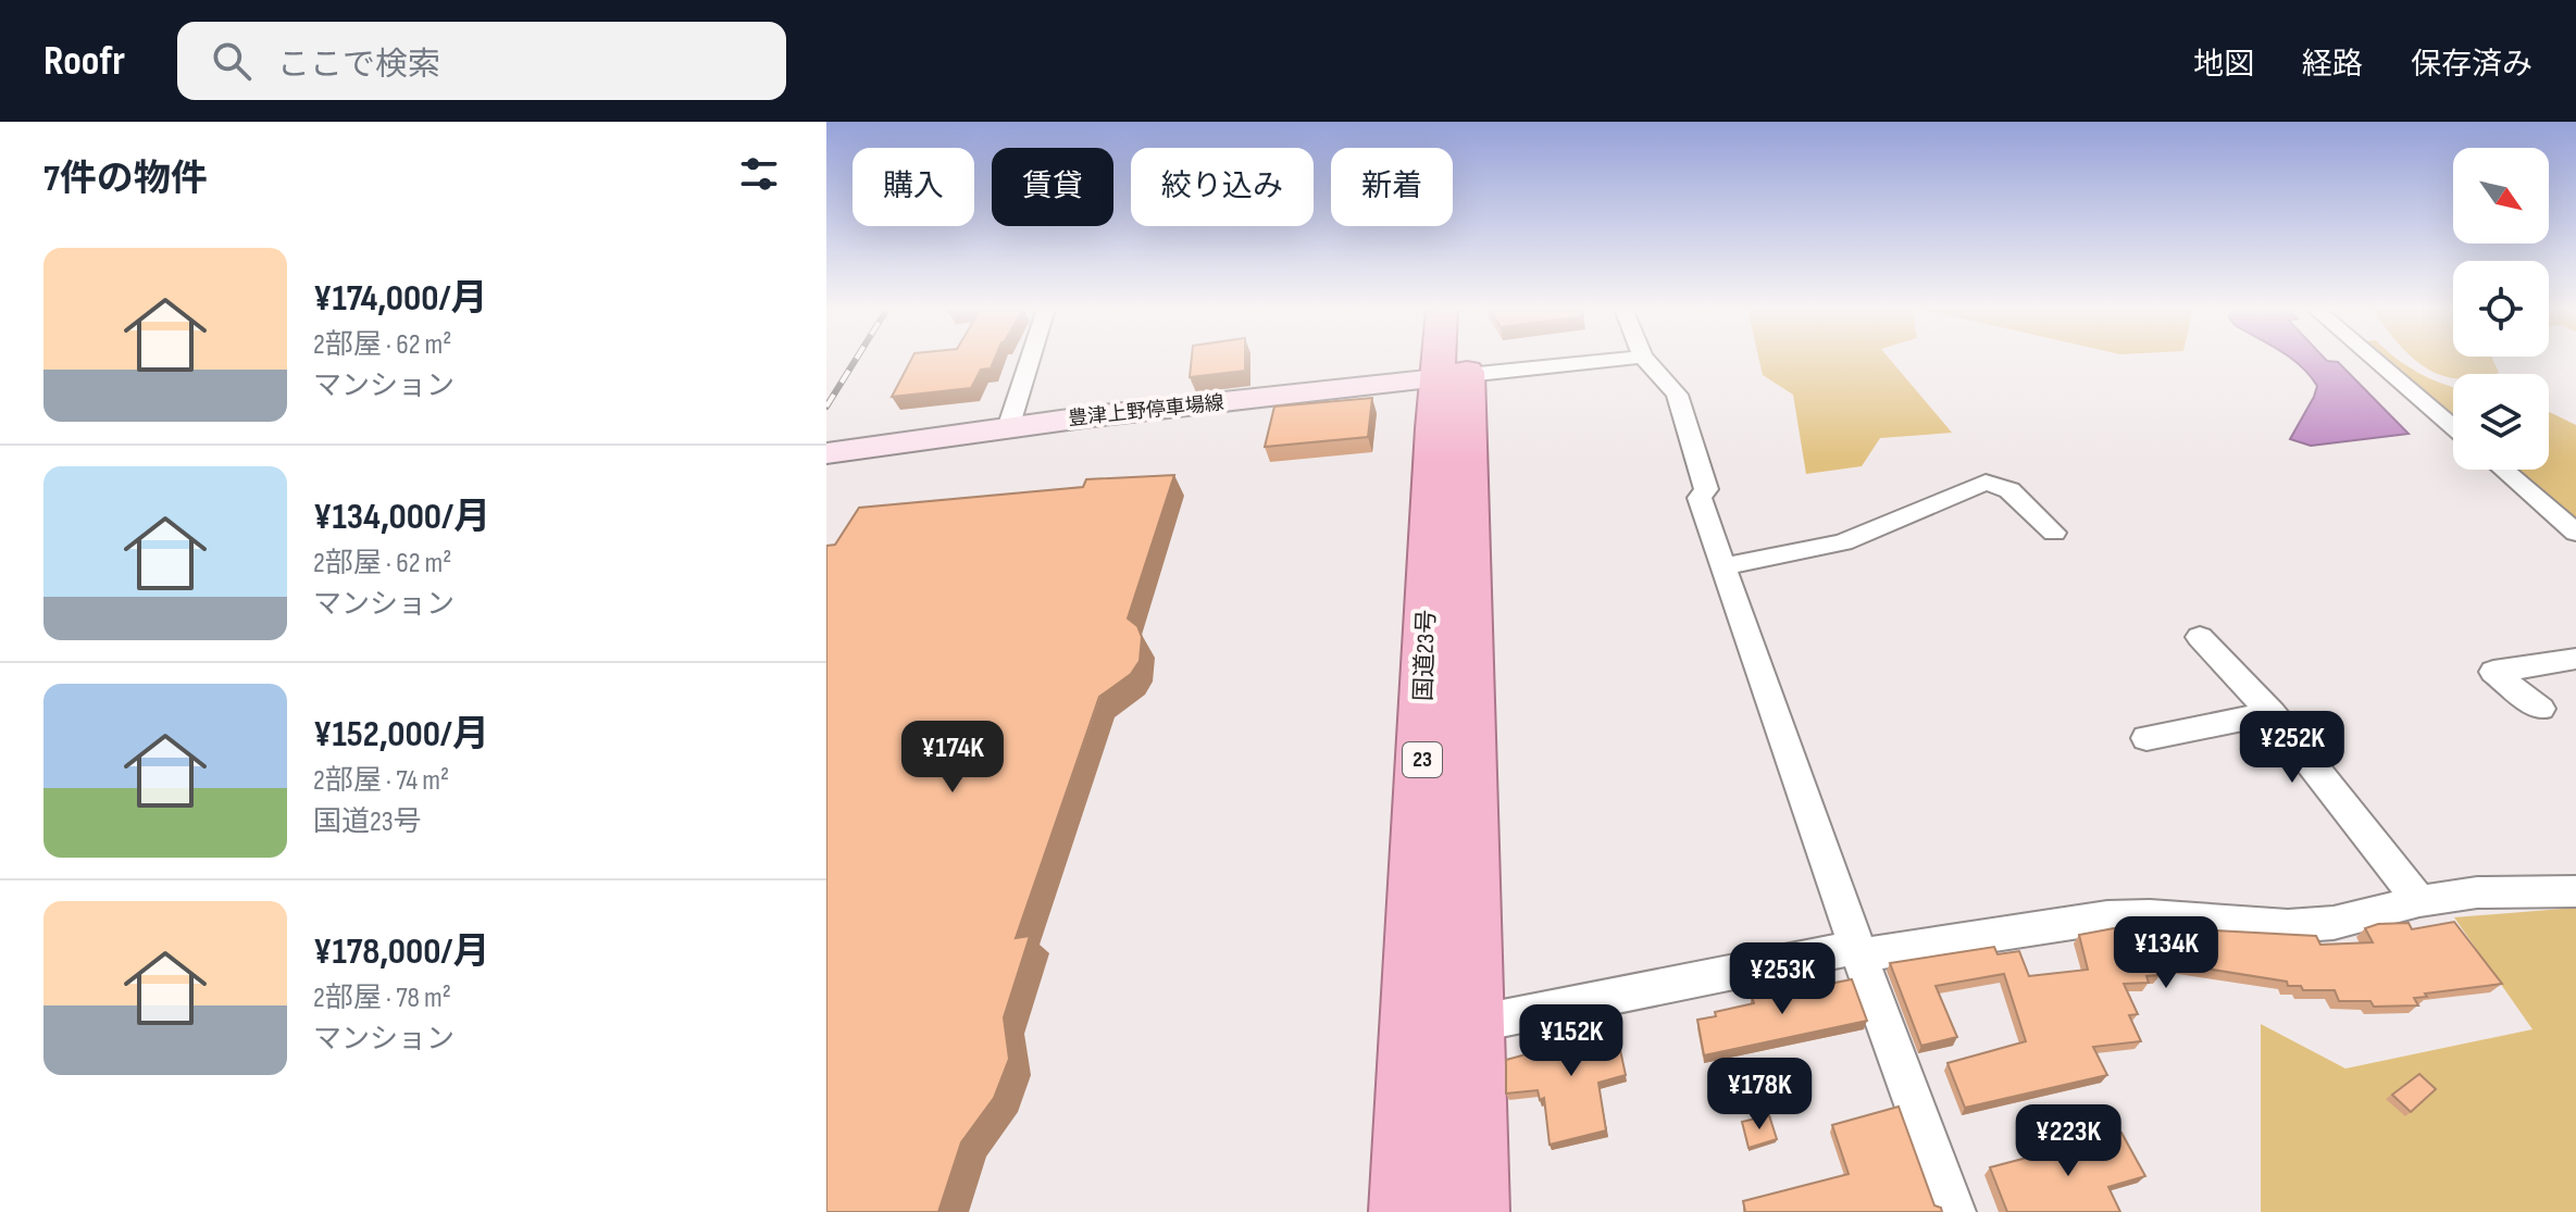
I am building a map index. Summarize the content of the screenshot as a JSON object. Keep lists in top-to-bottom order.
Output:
{
  "streets": {
    "highway": ["国道23号", "23"],
    "main road": ["豊津上野停車場線"]
  },
  "crossings": [
    ["豊津上野停車場線", "国道23号"]
  ],
  "north": "bottom right",
  "page": {
    "header": "Roofr",
    "search": "ここで検索",
    "nav": ["地図", "経路", "保存済み"],
    "heading": "7件の物件",
    "chip": [
      "購入",
      "賃貸",
      "絞り込み",
      "新着"
    ],
    "list": [
      {
        "name": "¥174,000/月",
        "note": "2部屋 · 62 m² · マンション"
      },
      {
        "name": "¥134,000/月",
        "note": "2部屋 · 62 m² · マンション"
      },
      {
        "name": "¥152,000/月",
        "note": "2部屋 · 74 m² · 国道23号"
      },
      {
        "name": "¥178,000/月",
        "note": "2部屋 · 78 m² · マンション"
      }
    ],
    "price": [
      "¥252K",
      "¥174K",
      "¥134K",
      "¥253K",
      "¥152K",
      "¥178K",
      "¥223K"
    ]
  }
}
